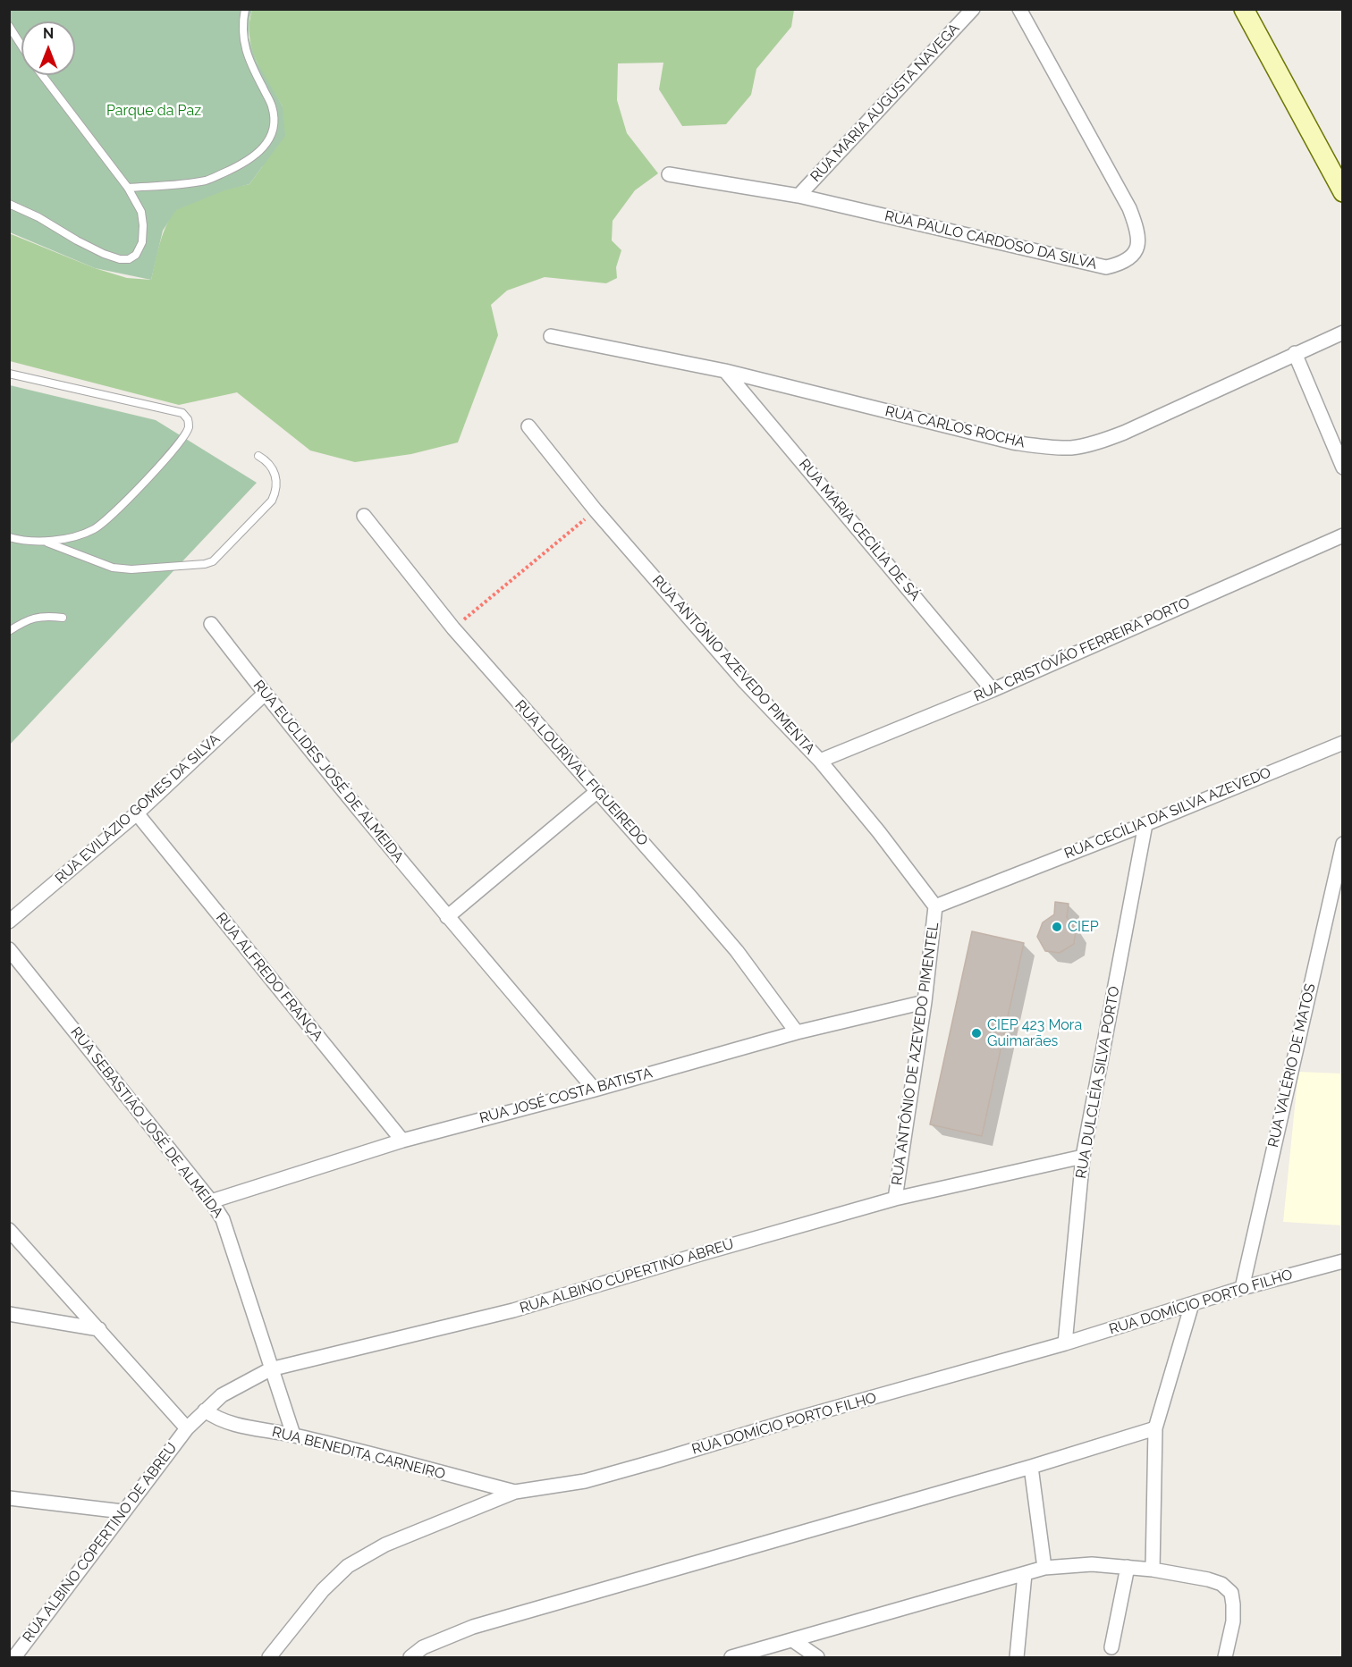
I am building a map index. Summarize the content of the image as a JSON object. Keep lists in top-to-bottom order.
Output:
{
  "streets": {
    "street": [
      "RUA MARIA AUGUSTA NAVEGA",
      "RUA PAULO CARDOSO DA SILVA",
      "RUA CARLOS ROCHA",
      "RUA MARIA CECÍLIA DE SÁ",
      "RUA CRISTÓVÃO FERREIRA PORTO",
      "RUA ANTÔNIO AZEVEDO PIMENTA",
      "RUA EUCLIDES JOSÉ DE ALMEIDA",
      "RUA LOURIVAL FIGUEIREDO",
      "RUA EVILÁZIO GOMES DA SILVA",
      "RUA CECÍLIA DA SILVA AZEVEDO",
      "RUA ALFREDO FRANÇA",
      "RUA ANTÔNIO DE AZEVEDO PIMENTEL",
      "RUA VALÉRIO DE MATOS",
      "RUA DULCLÉIA SILVA PORTO",
      "RUA JOSÉ COSTA BATISTA",
      "RUA SEBASTIÃO JOSÉ DE ALMEIDA",
      "RUA ALBINO CUPERTINO ABREU",
      "RUA DOMÍCIO PORTO FILHO",
      "RUA BENEDITA CARNEIRO",
      "RUA ALBINO COPERTINO DE ABREU"
    ]
  },
  "crossings": [
    ["RUA MARIA AUGUSTA NAVEGA", "RUA PAULO CARDOSO DA SILVA"],
    ["RUA CARLOS ROCHA", "RUA MARIA CECÍLIA DE SÁ"],
    ["RUA MARIA CECÍLIA DE SÁ", "RUA CRISTÓVÃO FERREIRA PORTO"],
    ["RUA CRISTÓVÃO FERREIRA PORTO", "RUA ANTÔNIO AZEVEDO PIMENTA"],
    ["RUA ANTÔNIO AZEVEDO PIMENTA", "RUA ANTÔNIO DE AZEVEDO PIMENTEL"],
    ["RUA EUCLIDES JOSÉ DE ALMEIDA", "RUA EVILÁZIO GOMES DA SILVA"],
    ["RUA EUCLIDES JOSÉ DE ALMEIDA", "RUA JOSÉ COSTA BATISTA"],
    ["RUA LOURIVAL FIGUEIREDO", "RUA JOSÉ COSTA BATISTA"],
    ["RUA EVILÁZIO GOMES DA SILVA", "RUA ALFREDO FRANÇA"],
    ["RUA CECÍLIA DA SILVA AZEVEDO", "RUA ANTÔNIO DE AZEVEDO PIMENTEL"],
    ["RUA CECÍLIA DA SILVA AZEVEDO", "RUA DULCLÉIA SILVA PORTO"],
    ["RUA ALFREDO FRANÇA", "RUA JOSÉ COSTA BATISTA"],
    ["RUA ANTÔNIO DE AZEVEDO PIMENTEL", "RUA JOSÉ COSTA BATISTA"],
    ["RUA ANTÔNIO DE AZEVEDO PIMENTEL", "RUA ALBINO CUPERTINO ABREU"],
    ["RUA VALÉRIO DE MATOS", "RUA DOMÍCIO PORTO FILHO"],
    ["RUA DULCLÉIA SILVA PORTO", "RUA ALBINO CUPERTINO ABREU"],
    ["RUA DULCLÉIA SILVA PORTO", "RUA DOMÍCIO PORTO FILHO"],
    ["RUA JOSÉ COSTA BATISTA", "RUA SEBASTIÃO JOSÉ DE ALMEIDA"],
    ["RUA SEBASTIÃO JOSÉ DE ALMEIDA", "RUA ALBINO CUPERTINO ABREU"],
    ["RUA SEBASTIÃO JOSÉ DE ALMEIDA", "RUA BENEDITA CARNEIRO"],
    ["RUA ALBINO CUPERTINO ABREU", "RUA BENEDITA CARNEIRO"],
    ["RUA ALBINO CUPERTINO ABREU", "RUA ALBINO COPERTINO DE ABREU"],
    ["RUA DOMÍCIO PORTO FILHO", "RUA BENEDITA CARNEIRO"]
  ],
  "parks": ["Parque da Paz"],
  "places": ["CIEP", "CIEP 423 Mora Guimarães"],
  "north": "top"
}
